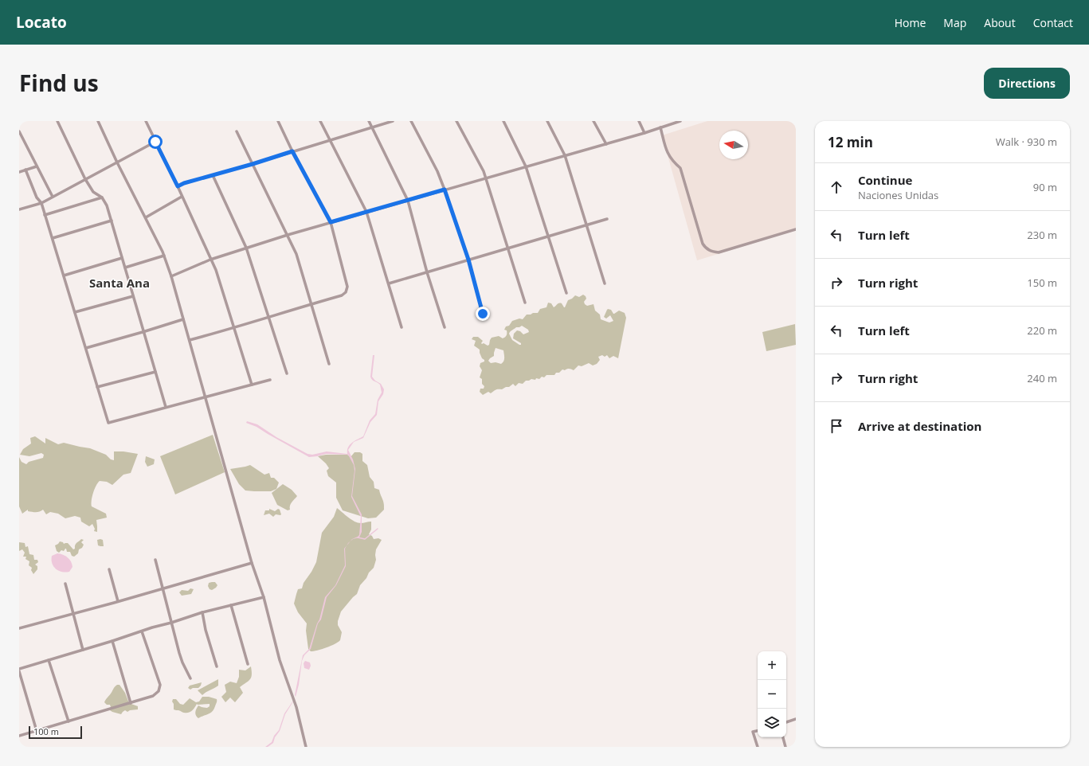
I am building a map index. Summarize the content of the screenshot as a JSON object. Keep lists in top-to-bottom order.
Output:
{
  "districts": ["Santa Ana"],
  "scale_bar": "100 m",
  "north": "left",
  "page": {
    "header": "Locato",
    "nav": [
      "Home",
      "Map",
      "About",
      "Contact"
    ],
    "title": "Find us",
    "buttons": "Directions",
    "heading": ["12 min", "Walk · 930 m"],
    "list": [
      ["Continue", "Naciones Unidas", "90 m"],
      ["Turn left", "230 m"],
      ["Turn right", "150 m"],
      ["Turn left", "220 m"],
      ["Turn right", "240 m"],
      "Arrive at destination"
    ],
    "map_buttons": ["+", "−"],
    "scale": "100 m"
  }
}
